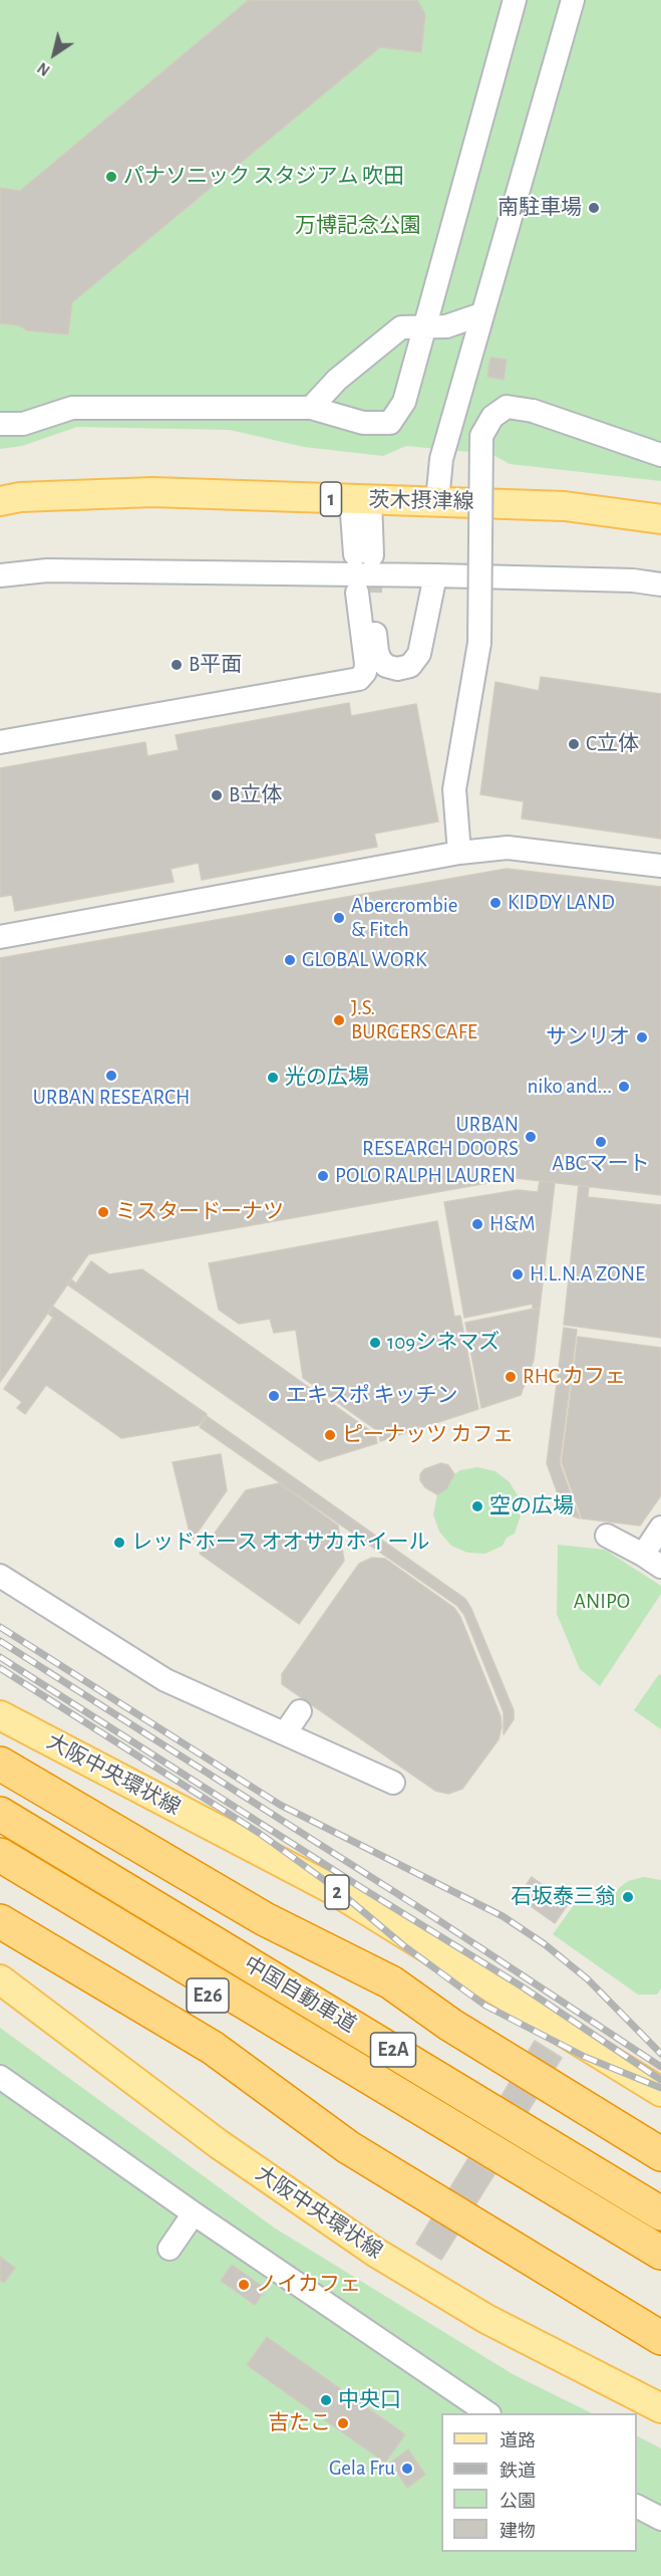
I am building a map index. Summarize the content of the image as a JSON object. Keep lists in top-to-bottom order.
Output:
{
  "streets": {
    "highway": ["中国自動車道", "E26", "E2A"],
    "main road": [
      "1",
      "茨木摂津線",
      "大阪中央環状線",
      "2"
    ]
  },
  "crossings": [
    ["中国自動車道", "E26"],
    ["中国自動車道", "E2A"]
  ],
  "parks": ["万博記念公園", "ANIPO"],
  "places": [
    "パナソニック スタジアム 吹田",
    "南駐車場",
    "B平面",
    "C立体",
    "B立体",
    "KIDDY LAND",
    "Abercrombie & Fitch",
    "GLOBAL WORK",
    "J.S. BURGERS CAFE",
    "サンリオ",
    "URBAN RESEARCH",
    "光の広場",
    "niko and...",
    "URBAN RESEARCH DOORS",
    "ABCマート",
    "POLO RALPH LAUREN",
    "ミスタードーナツ",
    "H&M",
    "H.L.N.A ZONE",
    "109シネマズ",
    "RHC カフェ",
    "エキスポ キッチン",
    "ピーナッツ カフェ",
    "空の広場",
    "レッドホース オオサカホイール",
    "石坂泰三翁",
    "ノイカフェ",
    "中央口",
    "吉たこ",
    "Gela Fru"
  ],
  "legend": [
    "道路",
    "鉄道",
    "公園",
    "建物"
  ],
  "north": "bottom left"
}
